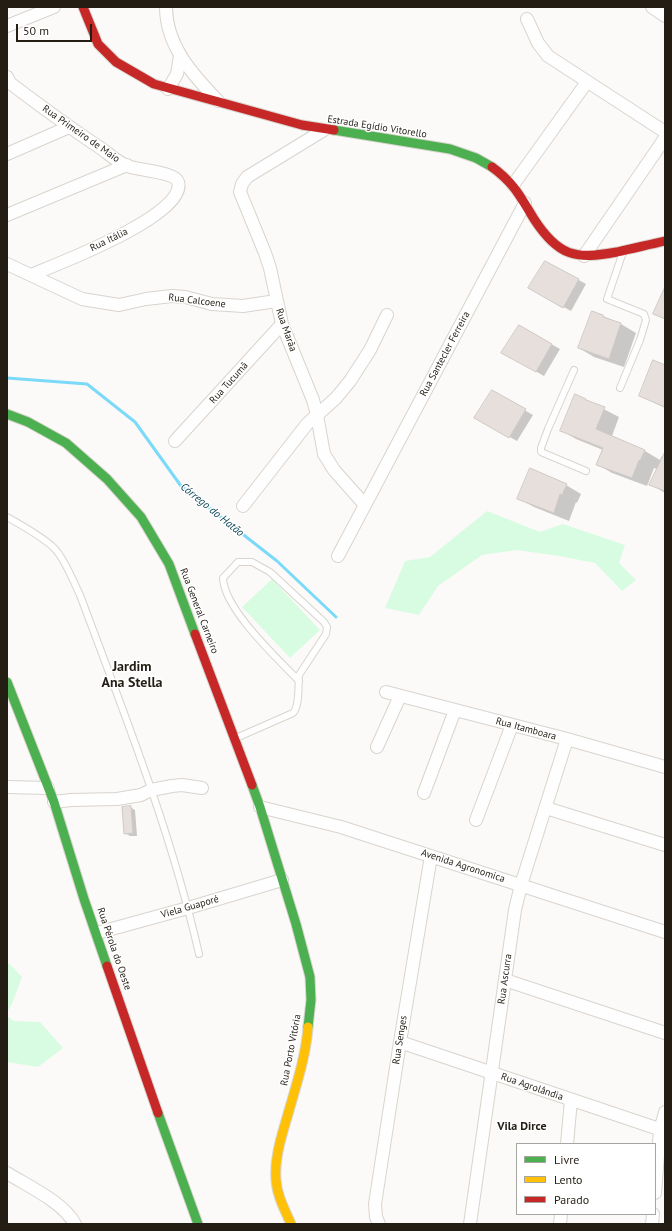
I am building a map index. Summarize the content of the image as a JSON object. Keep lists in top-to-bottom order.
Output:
{
  "streets": {
    "street": [
      "Estrada Egídio Vitorello",
      "Rua Primeiro de Maio",
      "Rua Itália",
      "Rua Calcoene",
      "Rua Marãa",
      "Rua Santecler Ferreira",
      "Rua Tucumã",
      "Rua General Carneiro",
      "Rua Itamboara",
      "Avenida Agronomica",
      "Viela Guaporé",
      "Rua Pérola do Oeste",
      "Rua Ascurra",
      "Rua Senges",
      "Rua Porto Vitória",
      "Rua Agrolândia"
    ]
  },
  "crossings": [
    ["Estrada Egídio Vitorello", "Rua Marãa"],
    ["Estrada Egídio Vitorello", "Rua Santecler Ferreira"],
    ["Rua Primeiro de Maio", "Rua Itália"],
    ["Rua Itália", "Rua Calcoene"],
    ["Rua Calcoene", "Rua Marãa"],
    ["Rua Marãa", "Rua Santecler Ferreira"],
    ["Rua Marãa", "Rua Tucumã"],
    ["Rua General Carneiro", "Avenida Agronomica"],
    ["Rua General Carneiro", "Viela Guaporé"],
    ["Rua General Carneiro", "Rua Porto Vitória"],
    ["Rua Itamboara", "Rua Ascurra"],
    ["Avenida Agronomica", "Rua Ascurra"],
    ["Avenida Agronomica", "Rua Senges"],
    ["Viela Guaporé", "Rua Pérola do Oeste"],
    ["Viela Guaporé", "Rua Porto Vitória"],
    ["Rua Ascurra", "Rua Agrolândia"],
    ["Rua Senges", "Rua Agrolândia"]
  ],
  "districts": ["Jardim Ana Stella", "Vila Dirce"],
  "water": ["Córrego do Hatão"],
  "legend": ["Livre", "Lento", "Parado"],
  "scale_bar": "50 m"
}
